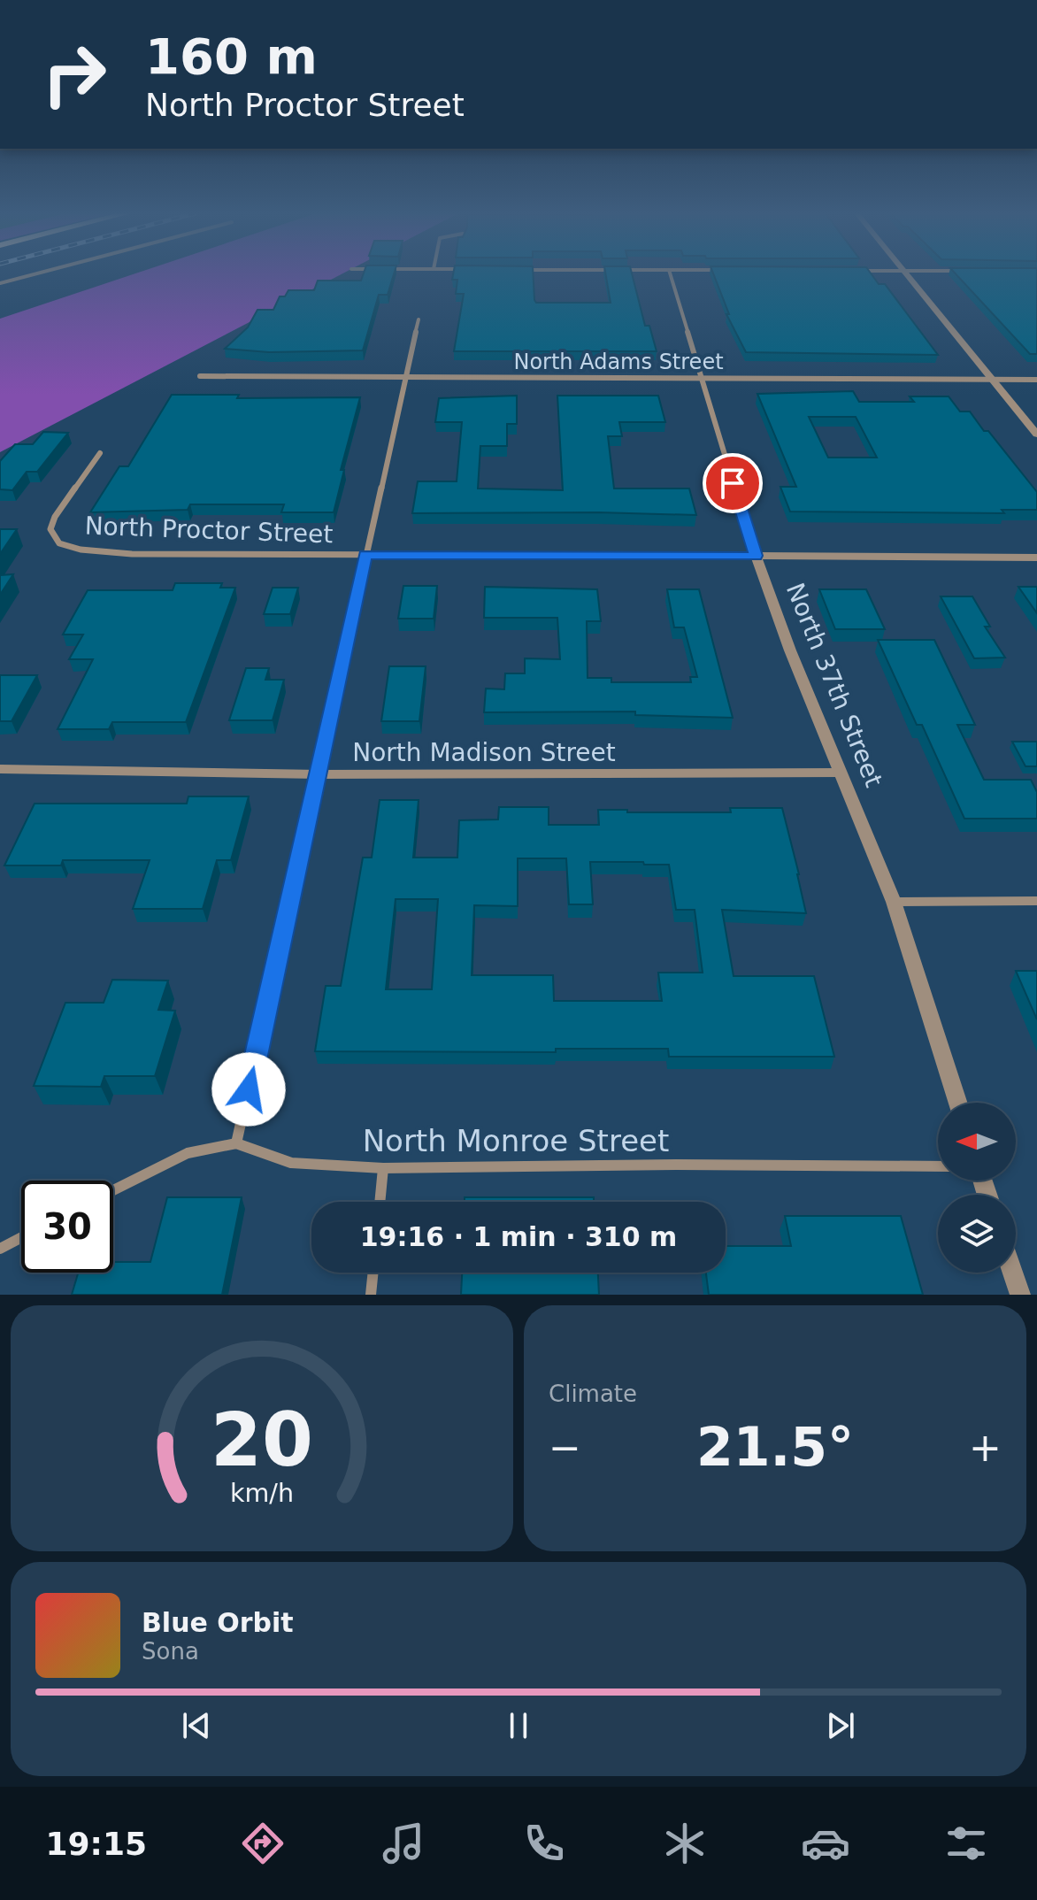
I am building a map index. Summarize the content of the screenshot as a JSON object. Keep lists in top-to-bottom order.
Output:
{
  "streets": {
    "street": [
      "North Adams Street",
      "North Proctor Street",
      "North 37th Street",
      "North Madison Street",
      "North Monroe Street"
    ]
  },
  "crossings": [
    ["North Adams Street", "North 37th Street"],
    ["North Proctor Street", "North 37th Street"],
    ["North 37th Street", "North Madison Street"]
  ],
  "north": "left",
  "page": {
    "turn": ["160 m", "North Proctor Street"],
    "limit": "30",
    "trip": "19:16 · 1 min · 310 m",
    "tile": "Climate",
    "heat": ["−", "21.5°", "+"],
    "song": ["Blue Orbit", "Sona"],
    "tabs": "19:15",
    "gauge": ["20", "km/h"]
  }
}
